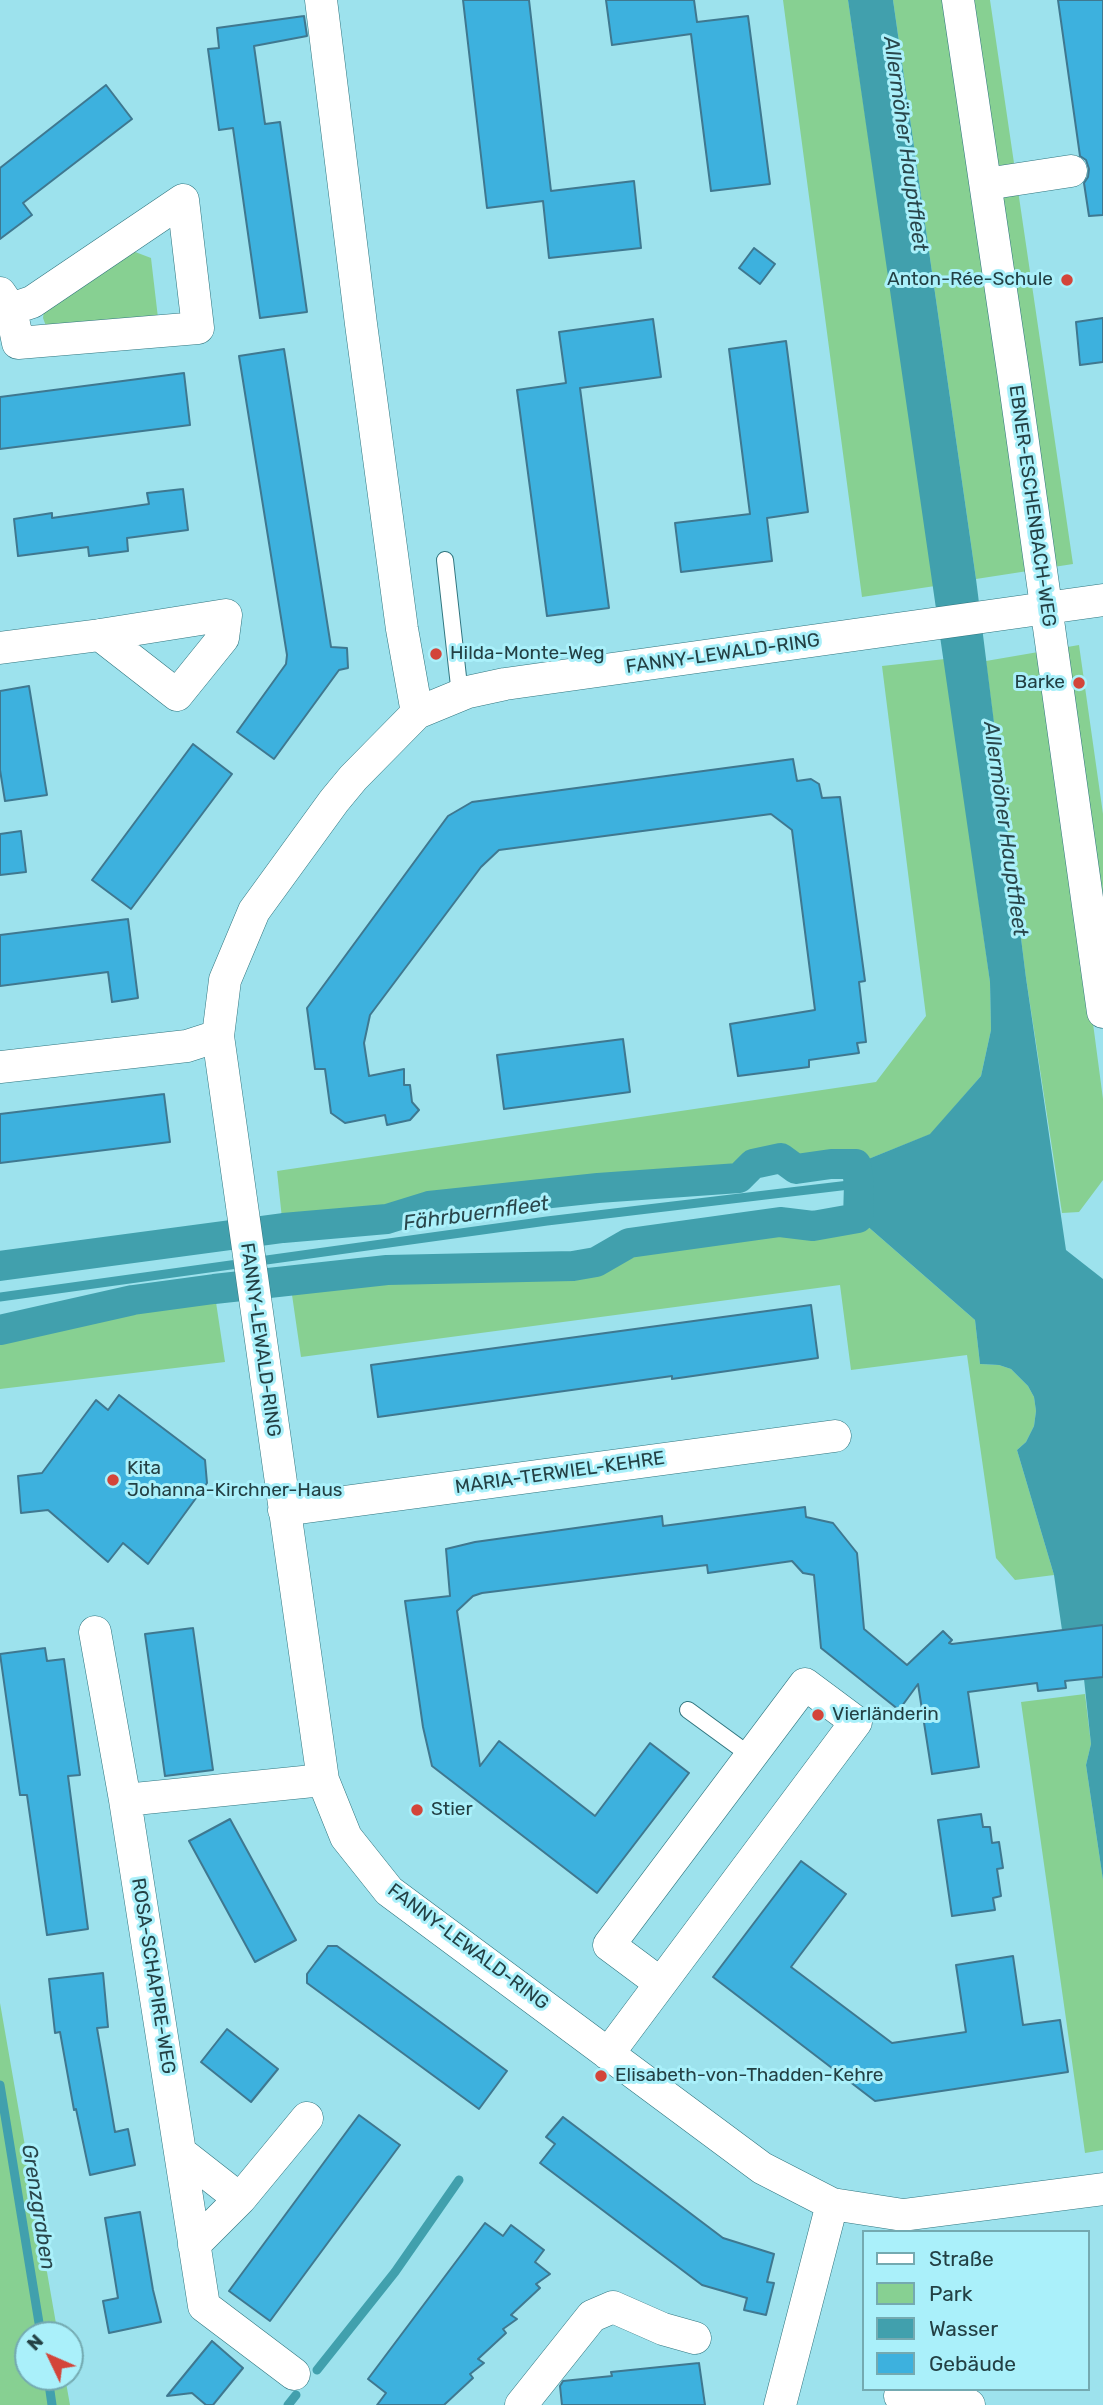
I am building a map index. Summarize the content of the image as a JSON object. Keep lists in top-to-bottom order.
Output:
{
  "streets": {
    "street": [
      "EBNER-ESCHENBACH-WEG",
      "FANNY-LEWALD-RING",
      "MARIA-TERWIEL-KEHRE",
      "ROSA-SCHAPIRE-WEG"
    ]
  },
  "crossings": [
    ["EBNER-ESCHENBACH-WEG", "FANNY-LEWALD-RING"],
    ["FANNY-LEWALD-RING", "MARIA-TERWIEL-KEHRE"]
  ],
  "water": ["Allermöher Hauptfleet", "Fährbuernfleet", "Grenzgraben"],
  "places": [
    "Anton-Rée-Schule",
    "Hilda-Monte-Weg",
    "Barke",
    "Kita Johanna-Kirchner-Haus",
    "Vierländerin",
    "Stier",
    "Elisabeth-von-Thadden-Kehre"
  ],
  "legend": [
    "Straße",
    "Park",
    "Wasser",
    "Gebäude"
  ],
  "north": "top left"
}
